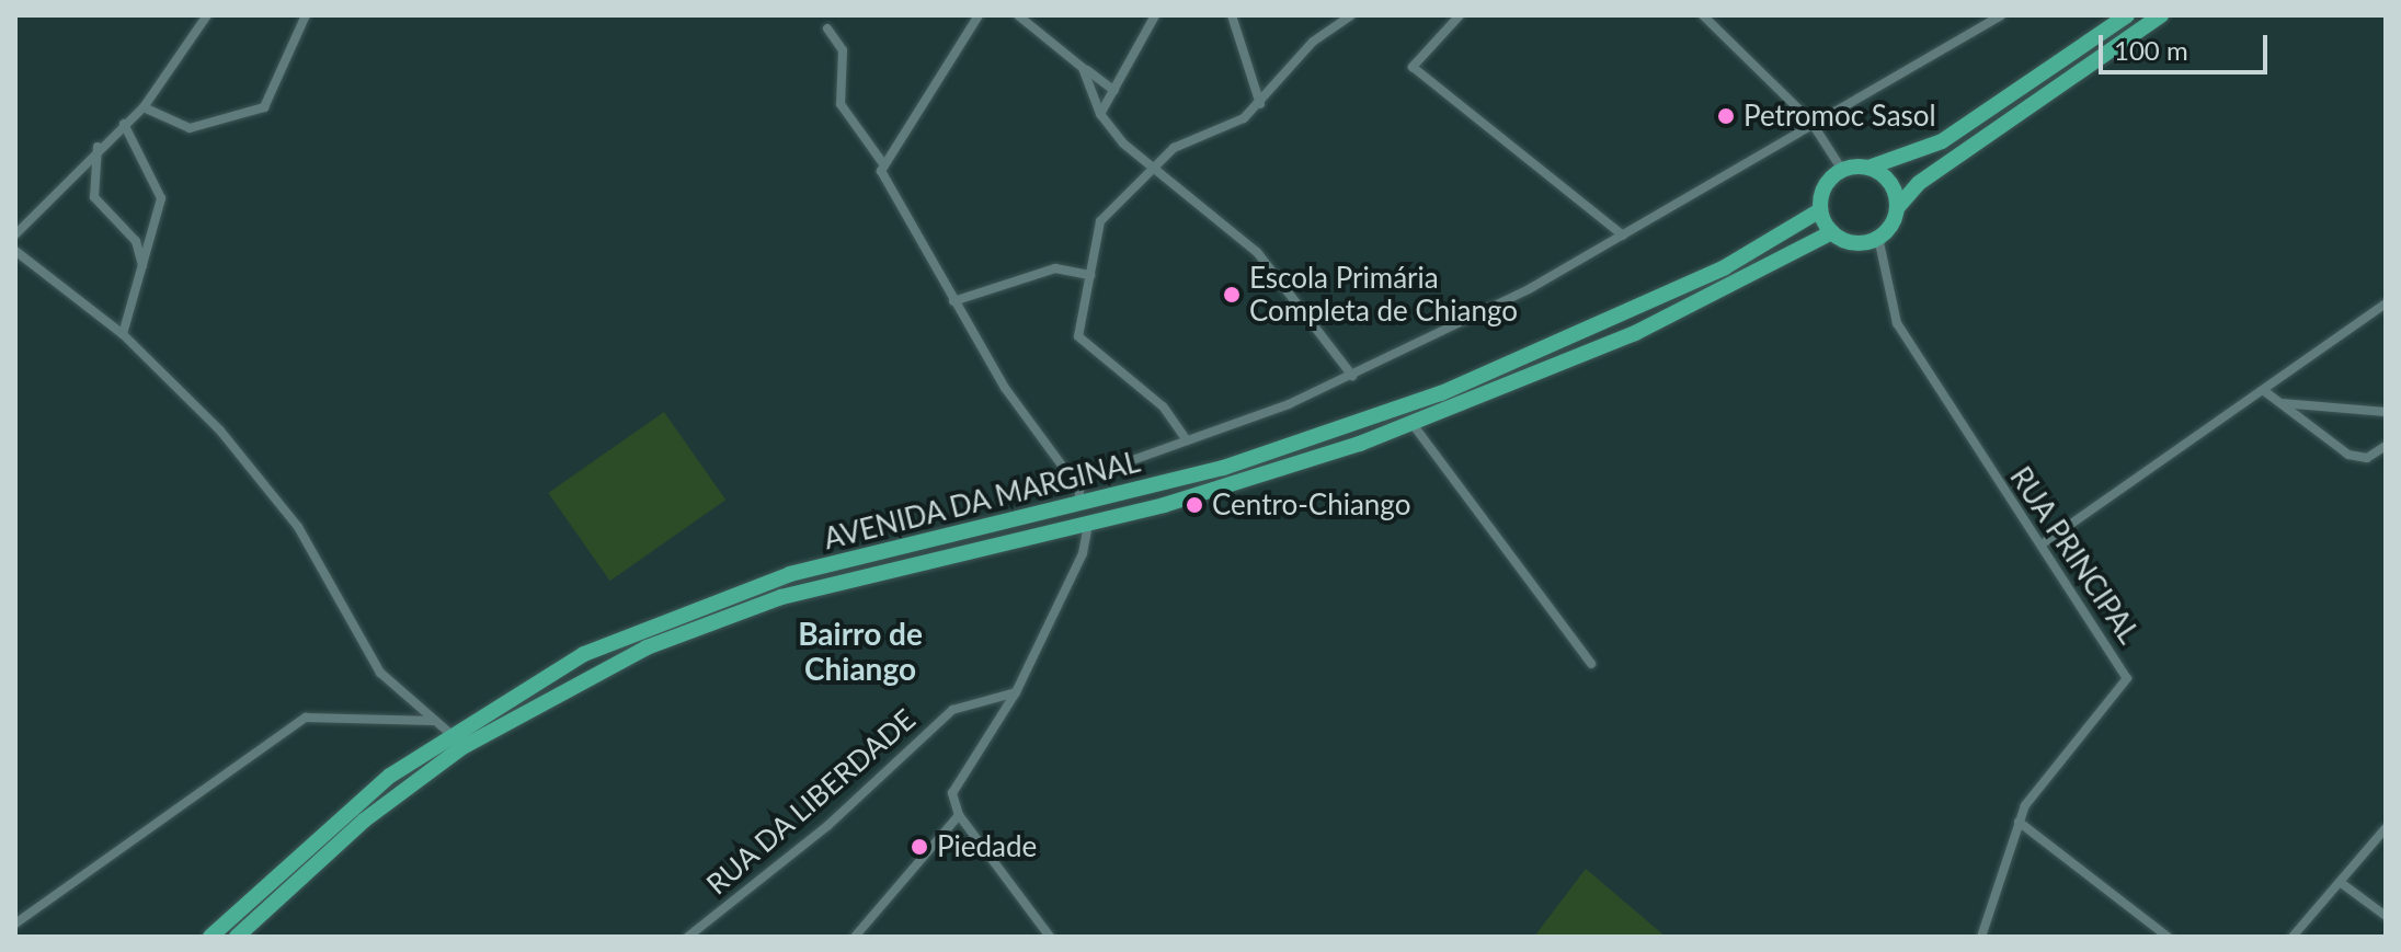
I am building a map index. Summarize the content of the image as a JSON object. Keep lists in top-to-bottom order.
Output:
{
  "streets": {
    "main road": ["AVENIDA DA MARGINAL"],
    "street": ["RUA PRINCIPAL", "RUA DA LIBERDADE"]
  },
  "crossings": [
    ["AVENIDA DA MARGINAL", "RUA PRINCIPAL"]
  ],
  "districts": ["Bairro de Chiango"],
  "places": [
    "Petromoc Sasol",
    "Escola Primária Completa de Chiango",
    "Centro-Chiango",
    "Piedade"
  ],
  "scale_bar": "100 m"
}
